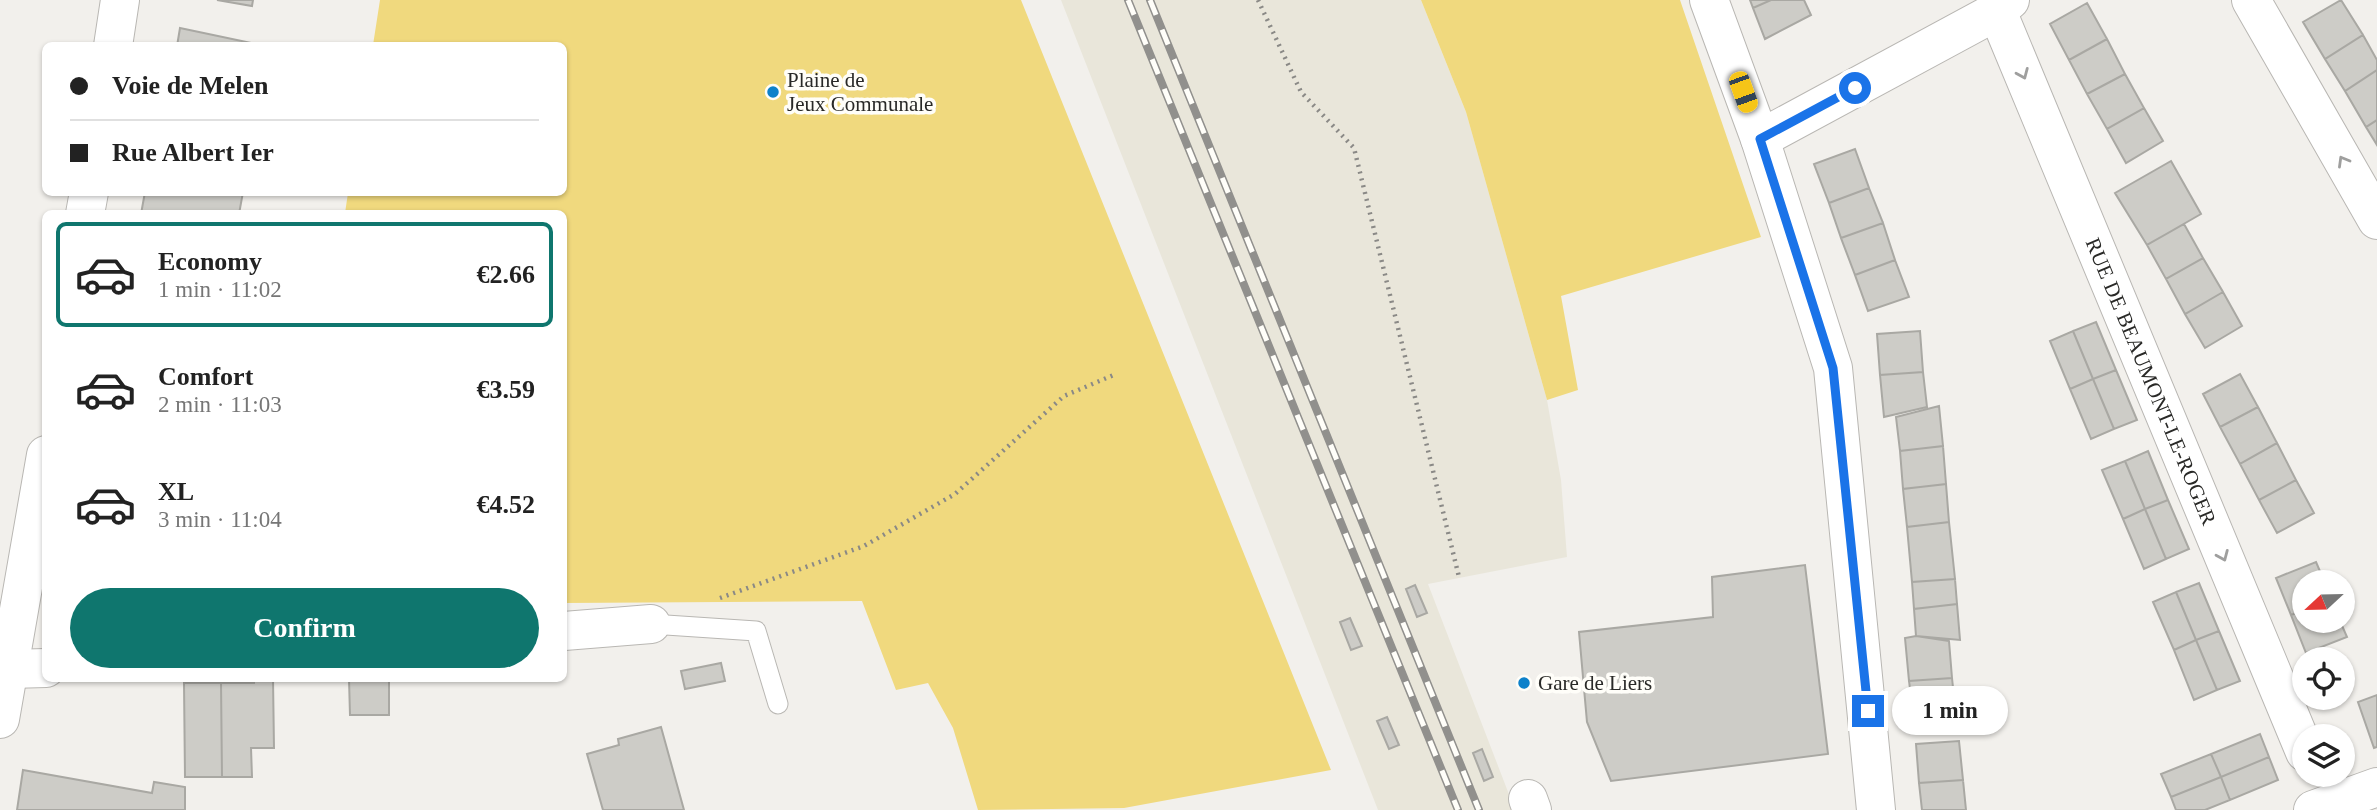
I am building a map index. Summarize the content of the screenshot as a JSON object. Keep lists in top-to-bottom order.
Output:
{
  "streets": {
    "street": ["RUE DE BEAUMONT-LE-ROGER"]
  },
  "places": ["Plaine de Jeux Communale", "Gare de Liers"],
  "north": "left",
  "page": {
    "banner": ["Voie de Melen", "Rue Albert Ier"],
    "list": [
      {
        "name": "Economy",
        "note": "1 min · 11:02",
        "value": "€2.66"
      },
      {
        "name": "Comfort",
        "note": "2 min · 11:03",
        "value": "€3.59"
      },
      {
        "name": "XL",
        "note": "3 min · 11:04",
        "value": "€4.52"
      }
    ],
    "buttons": "Confirm",
    "bubble": "1 min"
  }
}
